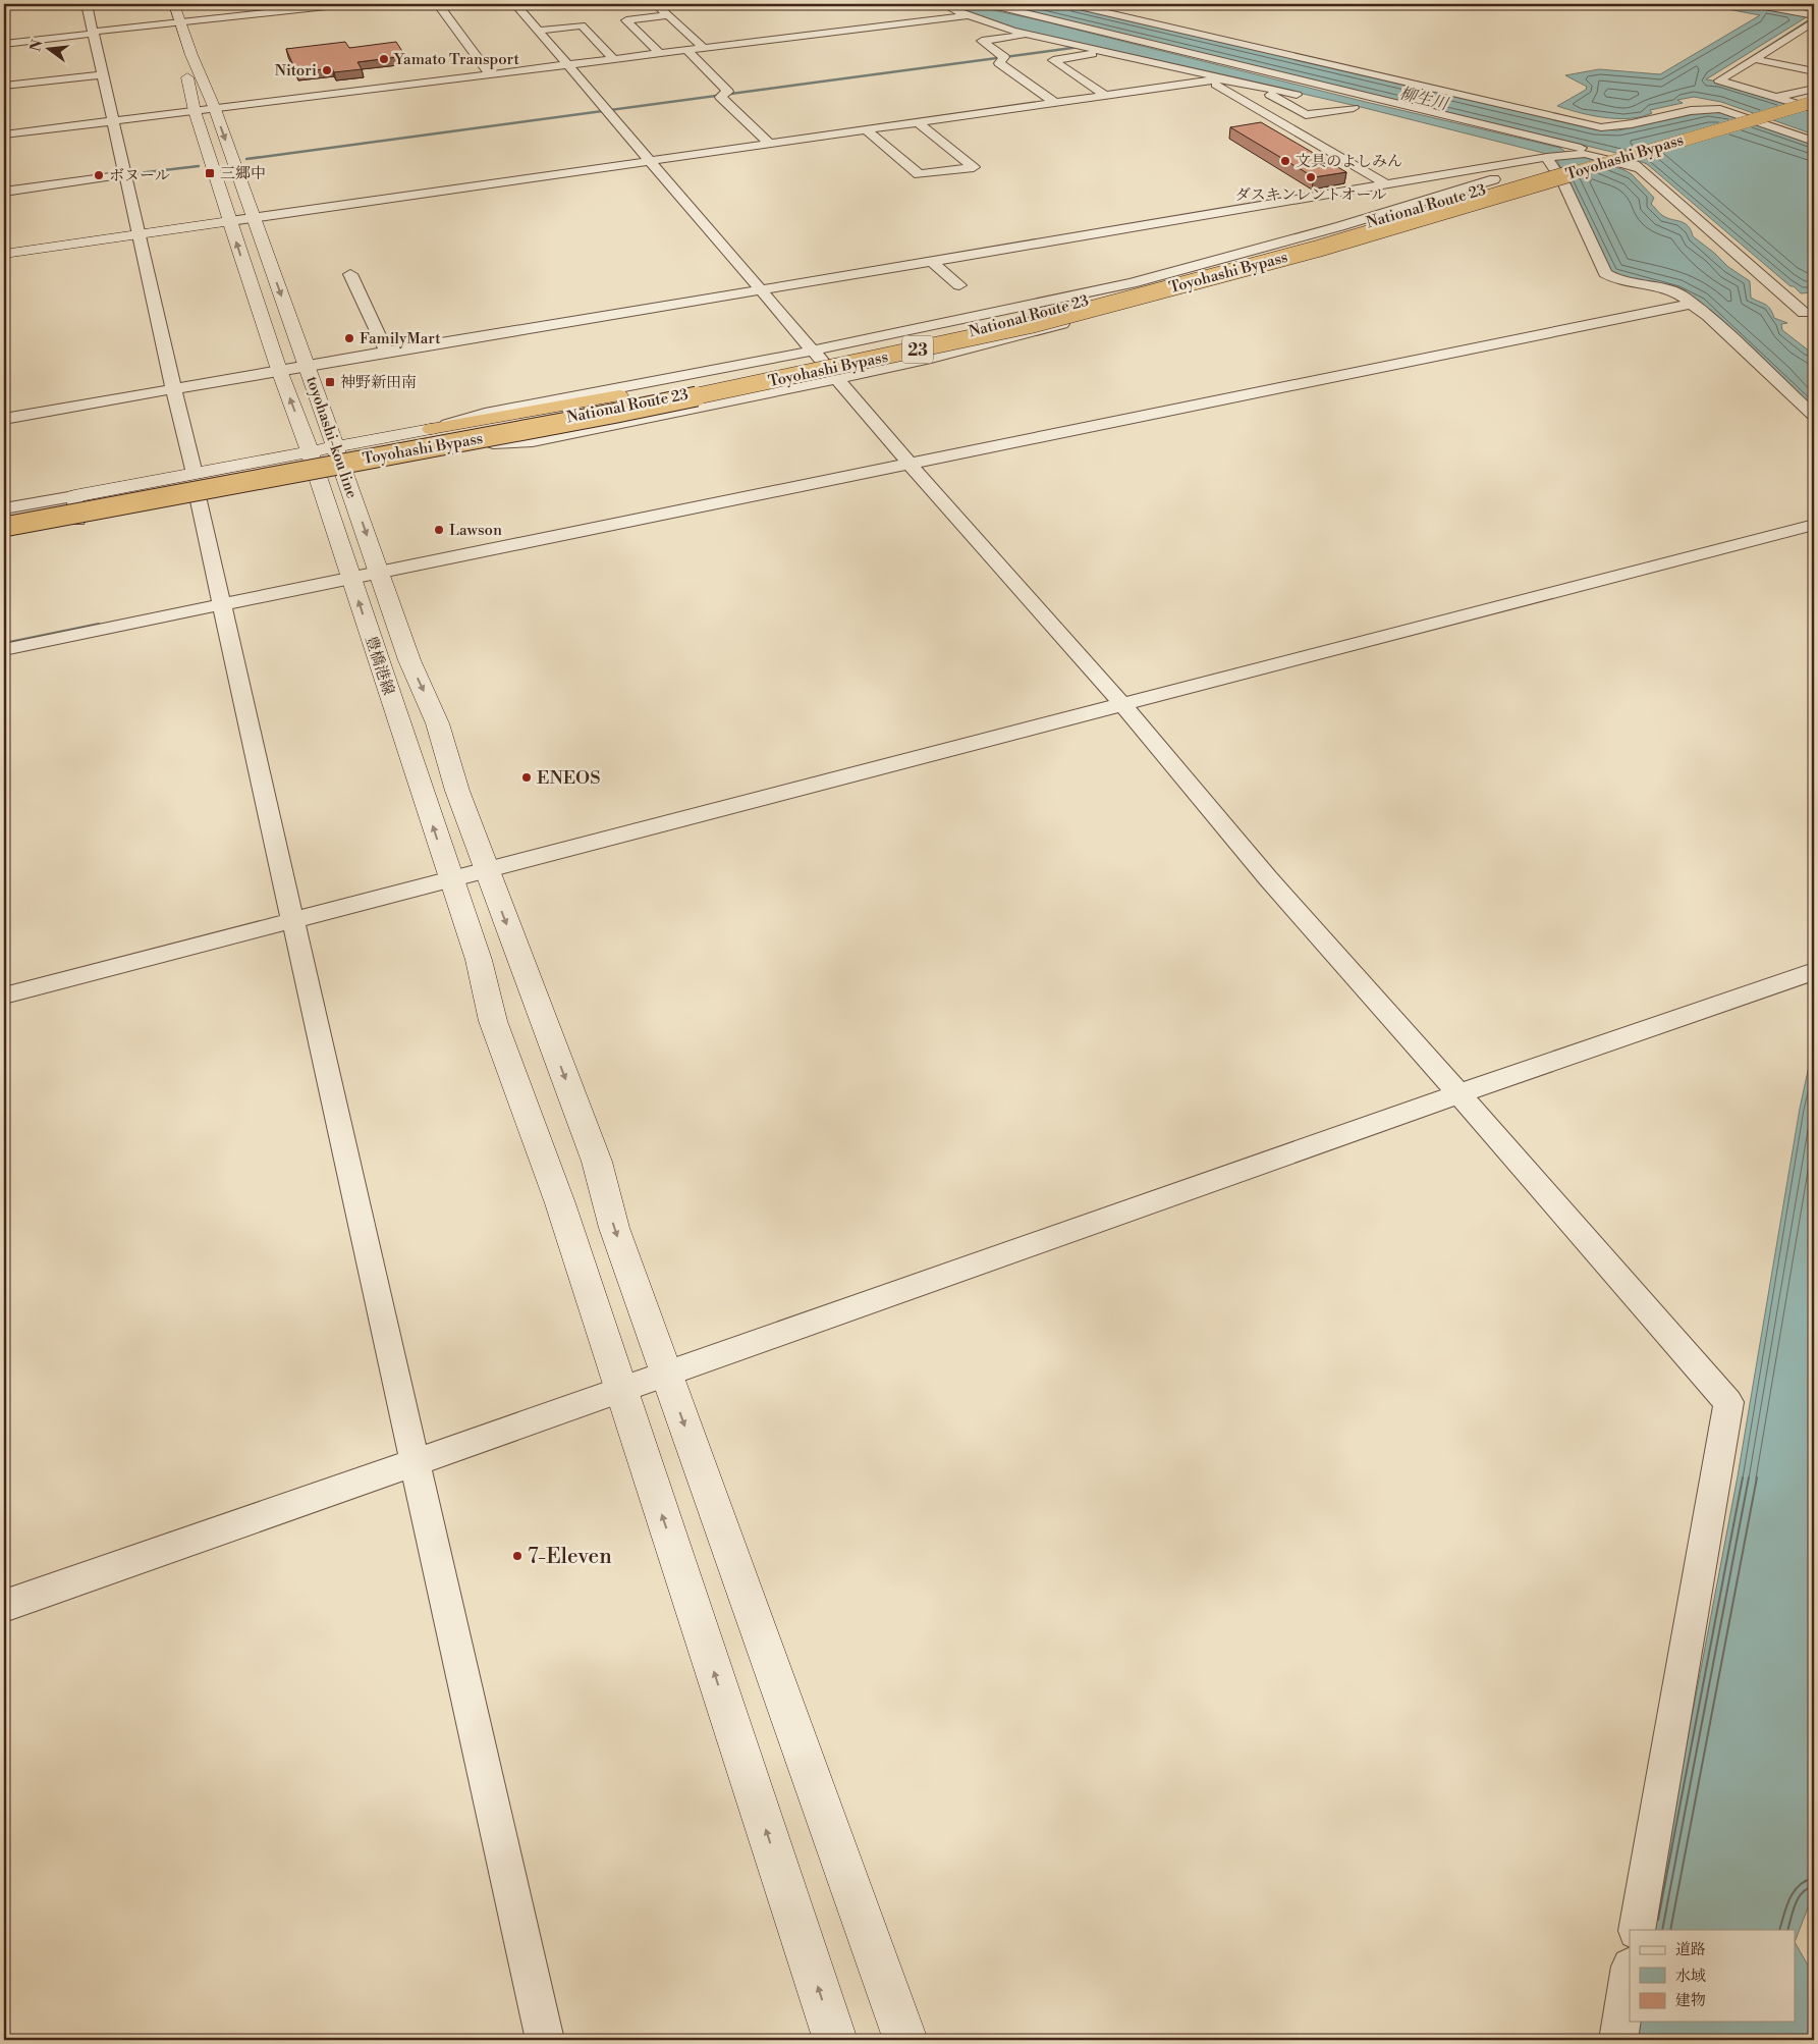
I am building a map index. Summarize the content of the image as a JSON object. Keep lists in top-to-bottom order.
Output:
{
  "streets": {
    "highway": ["Toyohashi Bypass", "23"],
    "main road": ["toyohashi-kou line", "豊橋港線"],
    "street": ["National Route 23"]
  },
  "crossings": [
    ["Toyohashi Bypass", "23"],
    ["National Route 23", "23"],
    ["toyohashi-kou line", "豊橋港線"]
  ],
  "one_way": ["豊橋港線"],
  "water": ["柳生川"],
  "places": {
    "other": [
      "Yamato Transport",
      "Nitori",
      "文具のよしみん",
      "ボヌール",
      "ダスキンレントオール",
      "FamilyMart",
      "Lawson",
      "ENEOS",
      "7-Eleven"
    ],
    "transit": ["三郷中", "神野新田南"]
  },
  "legend": ["道路", "水域", "建物"],
  "north": "left"
}
